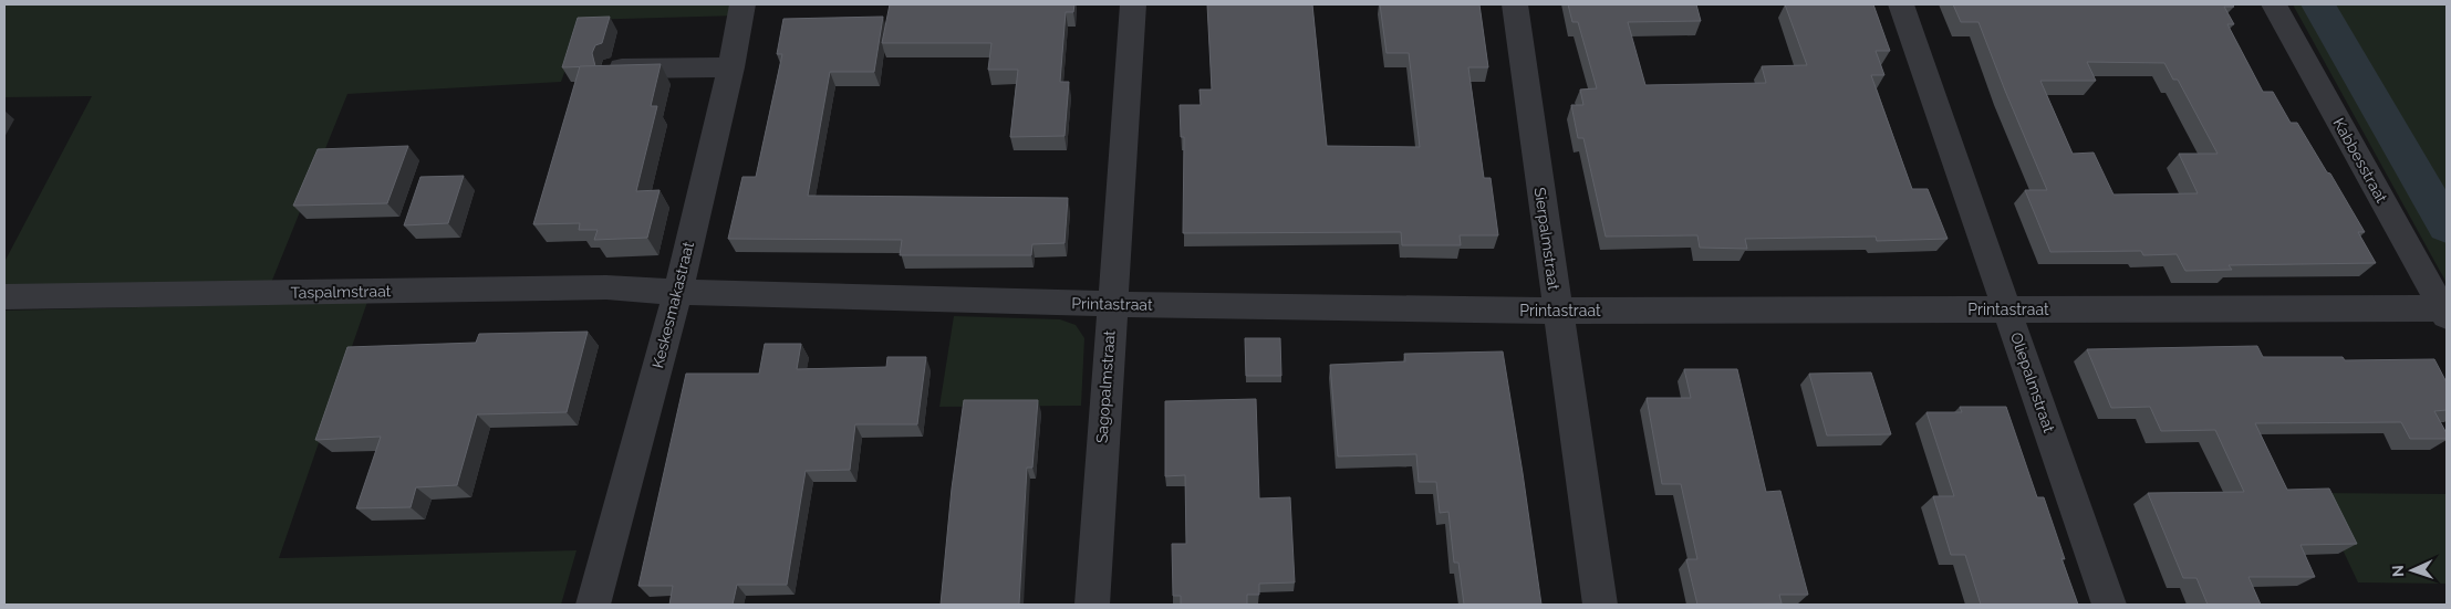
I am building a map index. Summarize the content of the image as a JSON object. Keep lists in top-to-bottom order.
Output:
{
  "streets": {
    "street": [
      "Kabbesstraat",
      "Sierpalmstraat",
      "Taspalmstraat",
      "Printastraat",
      "Keskesmakastraat",
      "Oliepalmstraat",
      "Sagopalmstraat"
    ]
  },
  "crossings": [
    ["Kabbesstraat", "Printastraat"],
    ["Sierpalmstraat", "Printastraat"],
    ["Taspalmstraat", "Printastraat"],
    ["Taspalmstraat", "Keskesmakastraat"],
    ["Printastraat", "Keskesmakastraat"],
    ["Printastraat", "Oliepalmstraat"],
    ["Printastraat", "Sagopalmstraat"]
  ],
  "north": "left"
}
